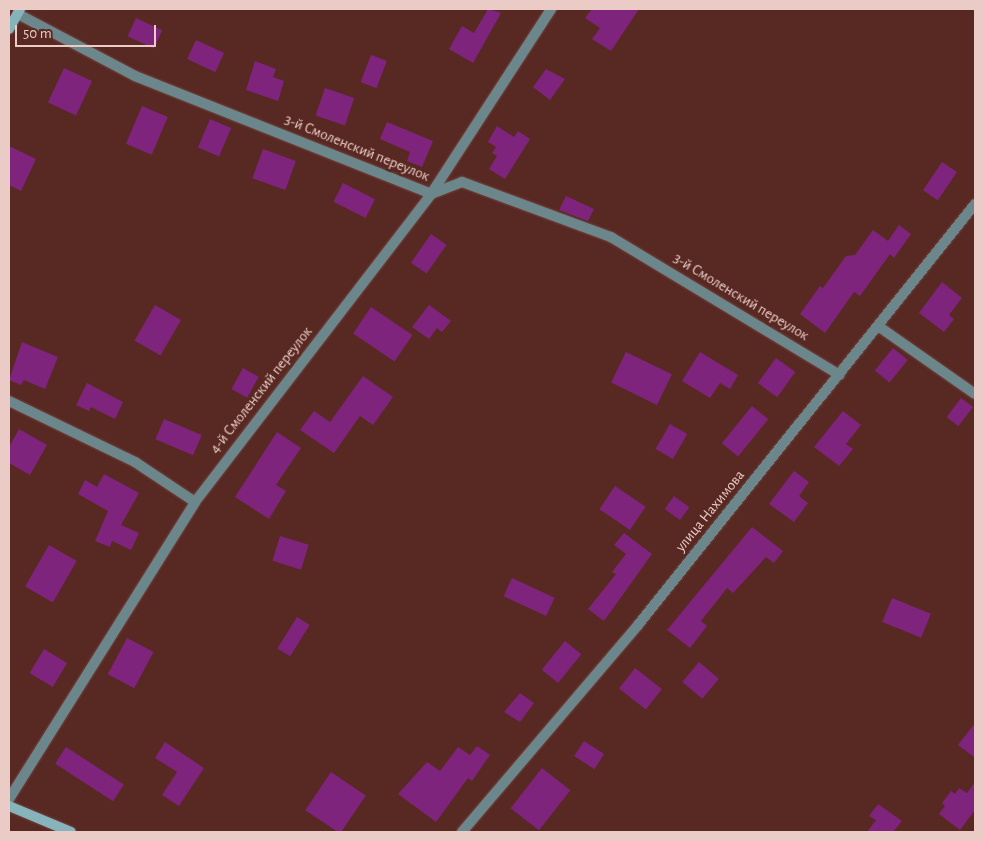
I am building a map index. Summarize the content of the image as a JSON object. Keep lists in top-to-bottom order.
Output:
{
  "streets": {
    "street": ["3-й Смоленский переулок", "4-й Смоленский переулок", "улица Нахимова"]
  },
  "crossings": [
    ["3-й Смоленский переулок", "4-й Смоленский переулок"],
    ["3-й Смоленский переулок", "улица Нахимова"]
  ],
  "scale_bar": "50 m"
}
